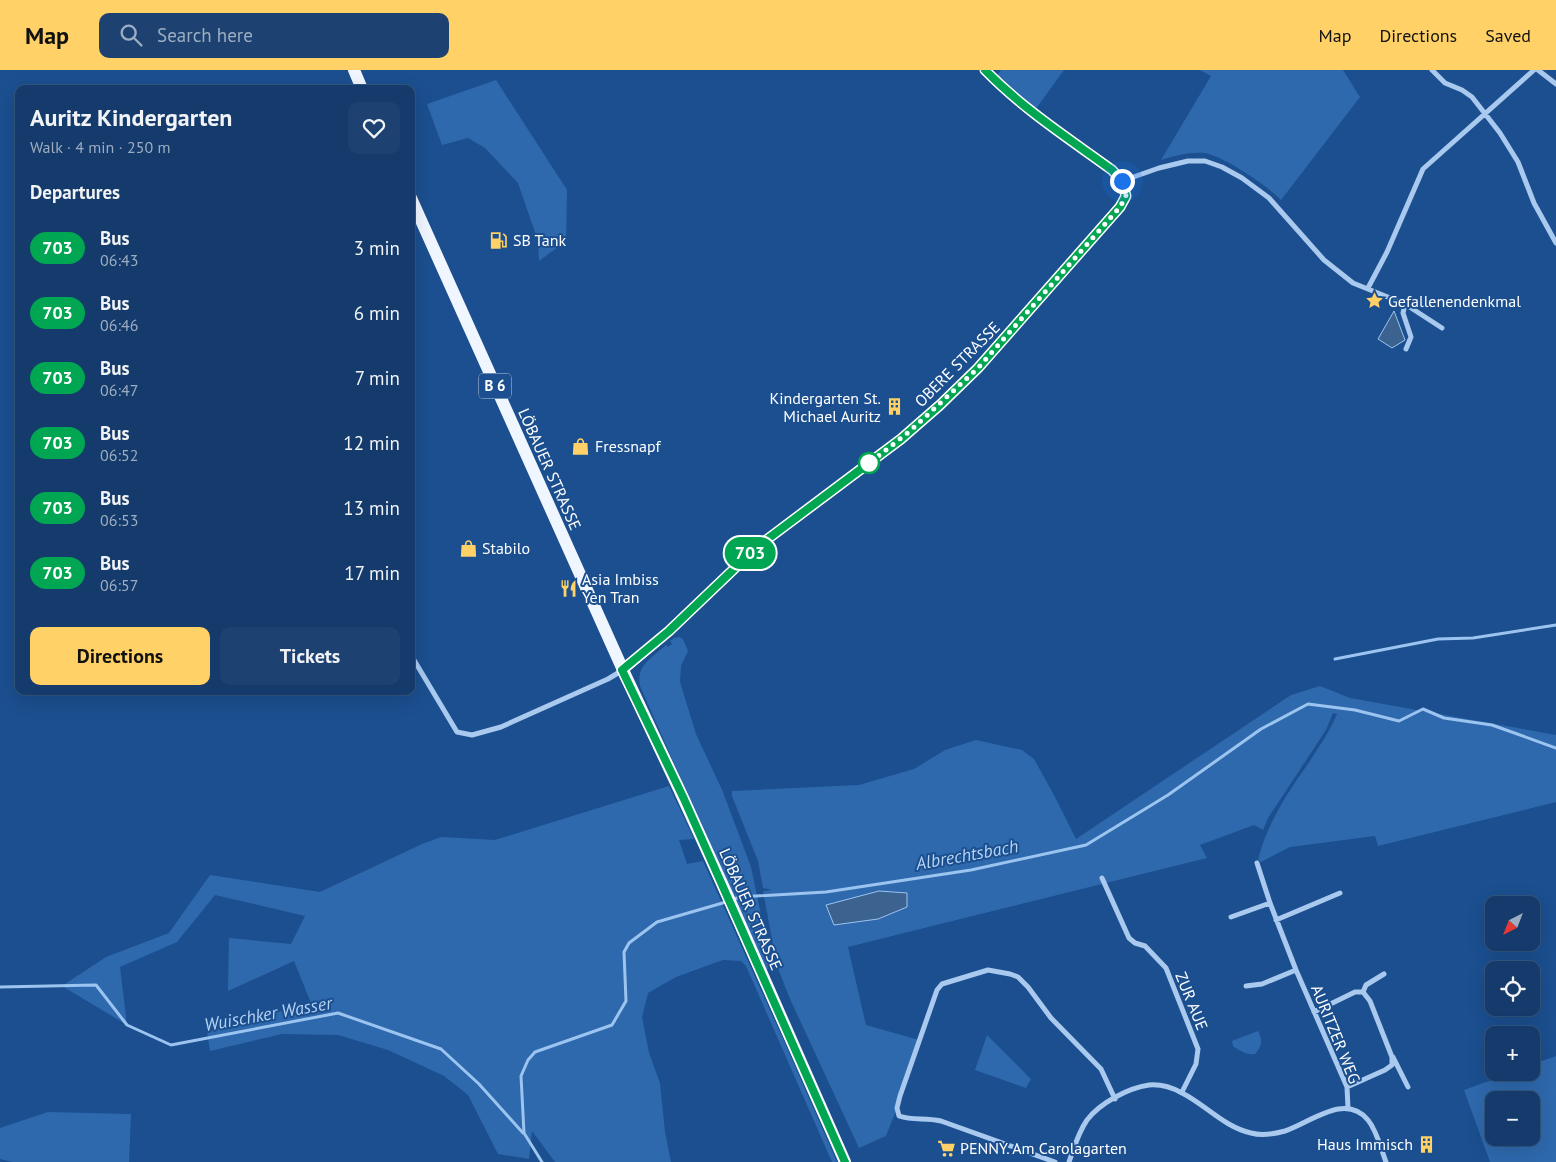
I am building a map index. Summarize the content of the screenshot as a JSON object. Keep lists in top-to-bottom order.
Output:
{
  "streets": {
    "main road": ["B 6", "LÖBAUER STRASSE"],
    "street": ["OBERE STRASSE", "ZUR AUE", "AURITZER WEG"]
  },
  "crossings": [
    ["OBERE STRASSE", "LÖBAUER STRASSE"]
  ],
  "water": ["Albrechtsbach", "Wuischker Wasser"],
  "places": {
    "fuel station": ["SB Tank"],
    "place": ["Gefallenendenkmal"],
    "building": ["Kindergarten St. Michael Auritz", "Haus Immisch"],
    "shop": ["Fressnapf", "Stabilo"],
    "restaurant": ["Asia Imbiss Yen Tran"],
    "supermarket": ["PENNY. Am Carolagarten"]
  },
  "lines": ["bus line 703"],
  "north": "bottom left",
  "page": {
    "header": "Map",
    "search": "Search here",
    "nav": ["Map", "Directions", "Saved"],
    "on_map": "703",
    "heading": [
      ["Auritz Kindergarten", "Walk · 4 min · 250 m"],
      "Departures"
    ],
    "list": [
      {
        "mark": "703",
        "name": "Bus",
        "note": "06:43",
        "value": "3 min"
      },
      {
        "mark": "703",
        "name": "Bus",
        "note": "06:46",
        "value": "6 min"
      },
      {
        "mark": "703",
        "name": "Bus",
        "note": "06:47",
        "value": "7 min"
      },
      {
        "mark": "703",
        "name": "Bus",
        "note": "06:52",
        "value": "12 min"
      },
      {
        "mark": "703",
        "name": "Bus",
        "note": "06:53",
        "value": "13 min"
      },
      {
        "mark": "703",
        "name": "Bus",
        "note": "06:57",
        "value": "17 min"
      }
    ],
    "buttons": ["Directions", "Tickets"],
    "map_buttons": ["+", "−"]
  }
}
